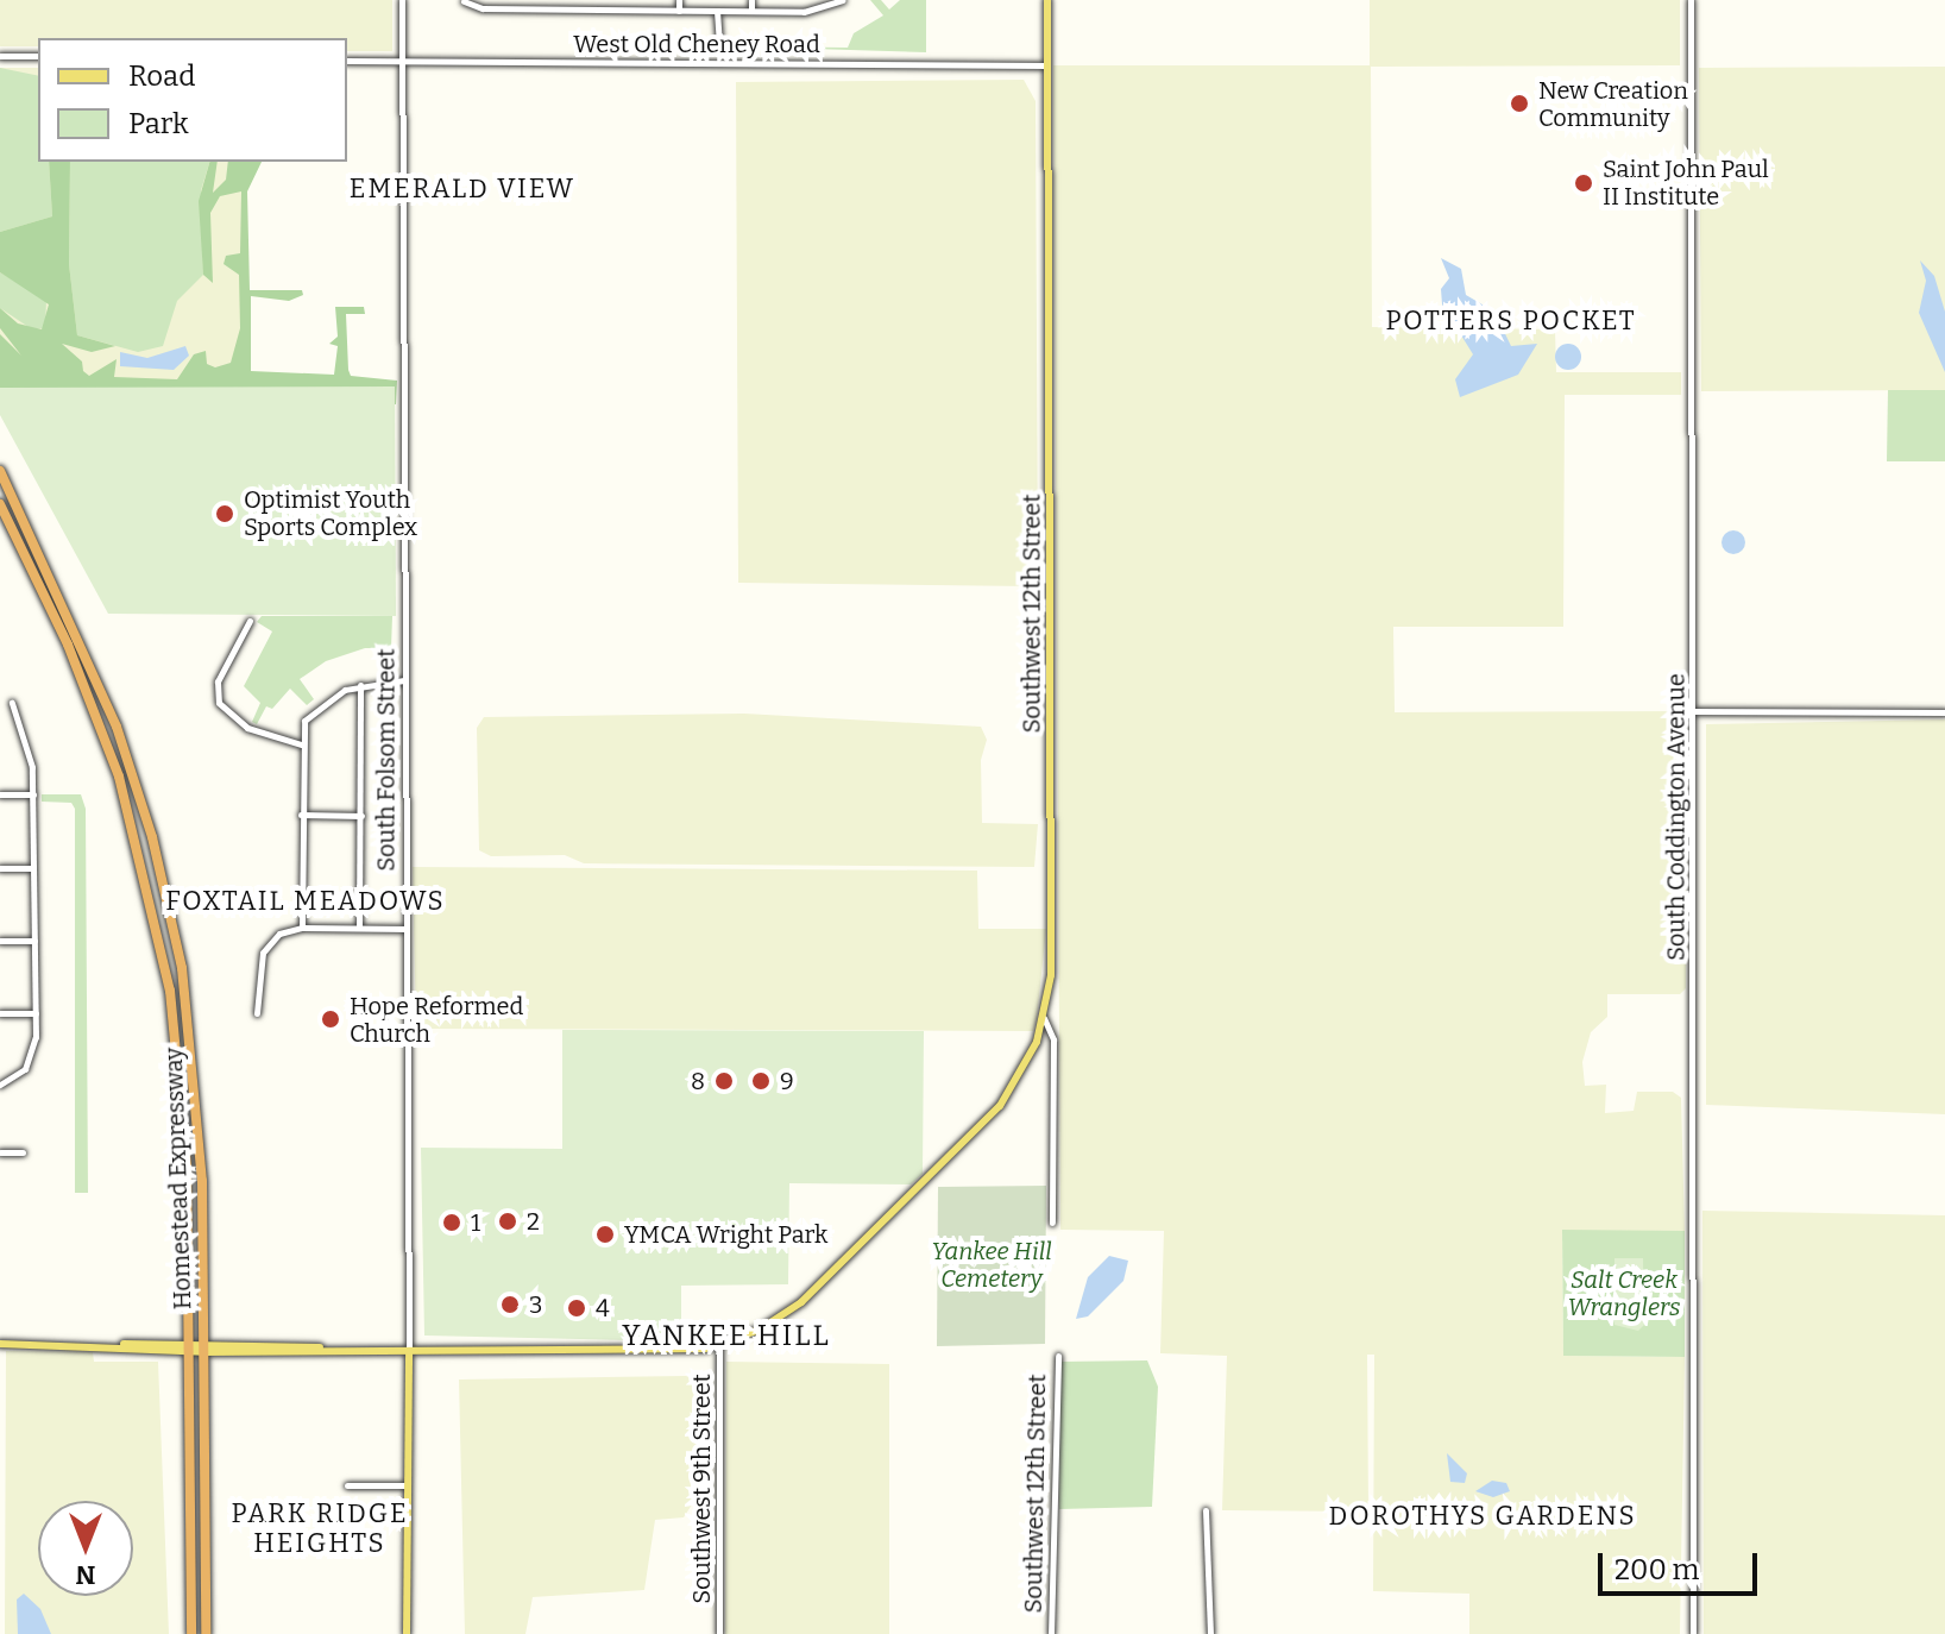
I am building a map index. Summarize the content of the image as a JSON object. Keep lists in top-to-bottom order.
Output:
{
  "streets": {
    "highway": ["Homestead Expressway"],
    "main road": ["Southwest 12th Street", "South Folsom Street"],
    "street": ["West Old Cheney Road", "South Coddington Avenue", "Southwest 9th Street"]
  },
  "crossings": [
    ["West Old Cheney Road", "Southwest 12th Street"],
    ["West Old Cheney Road", "South Folsom Street"]
  ],
  "districts": [
    "EMERALD VIEW",
    "POTTERS POCKET",
    "FOXTAIL MEADOWS",
    "YANKEE HILL",
    "PARK RIDGE HEIGHTS",
    "DOROTHYS GARDENS"
  ],
  "parks": ["Yankee Hill Cemetery", "Salt Creek Wranglers"],
  "places": [
    "New Creation Community",
    "Saint John Paul II Institute",
    "Optimist Youth Sports Complex",
    "Hope Reformed Church",
    "8",
    "9",
    "2",
    "1",
    "YMCA Wright Park",
    "3",
    "4"
  ],
  "legend": ["Road", "Park"],
  "scale_bar": "200 m",
  "north": "bottom"
}
